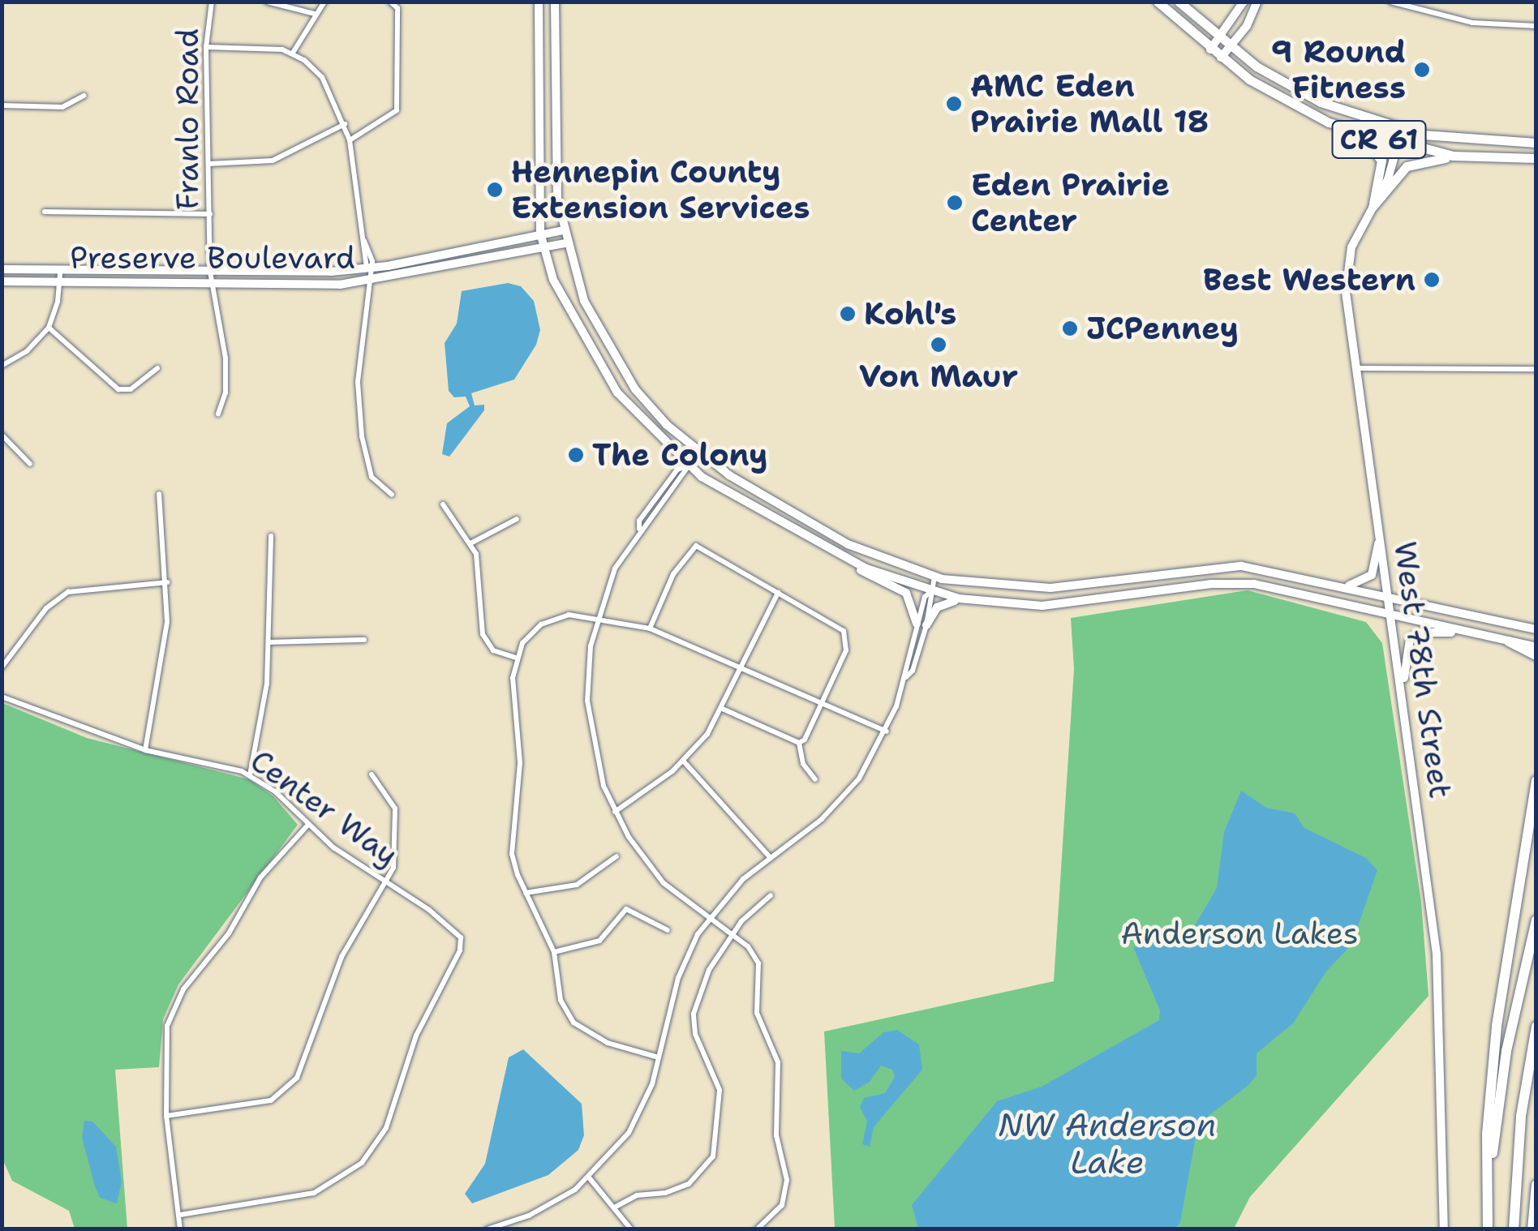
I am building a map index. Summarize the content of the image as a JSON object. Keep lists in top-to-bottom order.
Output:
{
  "streets": {
    "main road": ["CR 61", "Preserve Boulevard", "West 78th Street"],
    "street": ["Franlo Road", "Center Way"]
  },
  "crossings": [
    ["Franlo Road", "Preserve Boulevard"],
    ["CR 61", "West 78th Street"]
  ],
  "water": ["NW Anderson Lake"],
  "parks": ["Anderson Lakes"],
  "places": [
    "9 Round Fitness",
    "AMC Eden Prairie Mall 18",
    "Hennepin County Extension Services",
    "Eden Prairie Center",
    "Best Western",
    "Kohl's",
    "JCPenney",
    "Von Maur",
    "The Colony"
  ]
}
